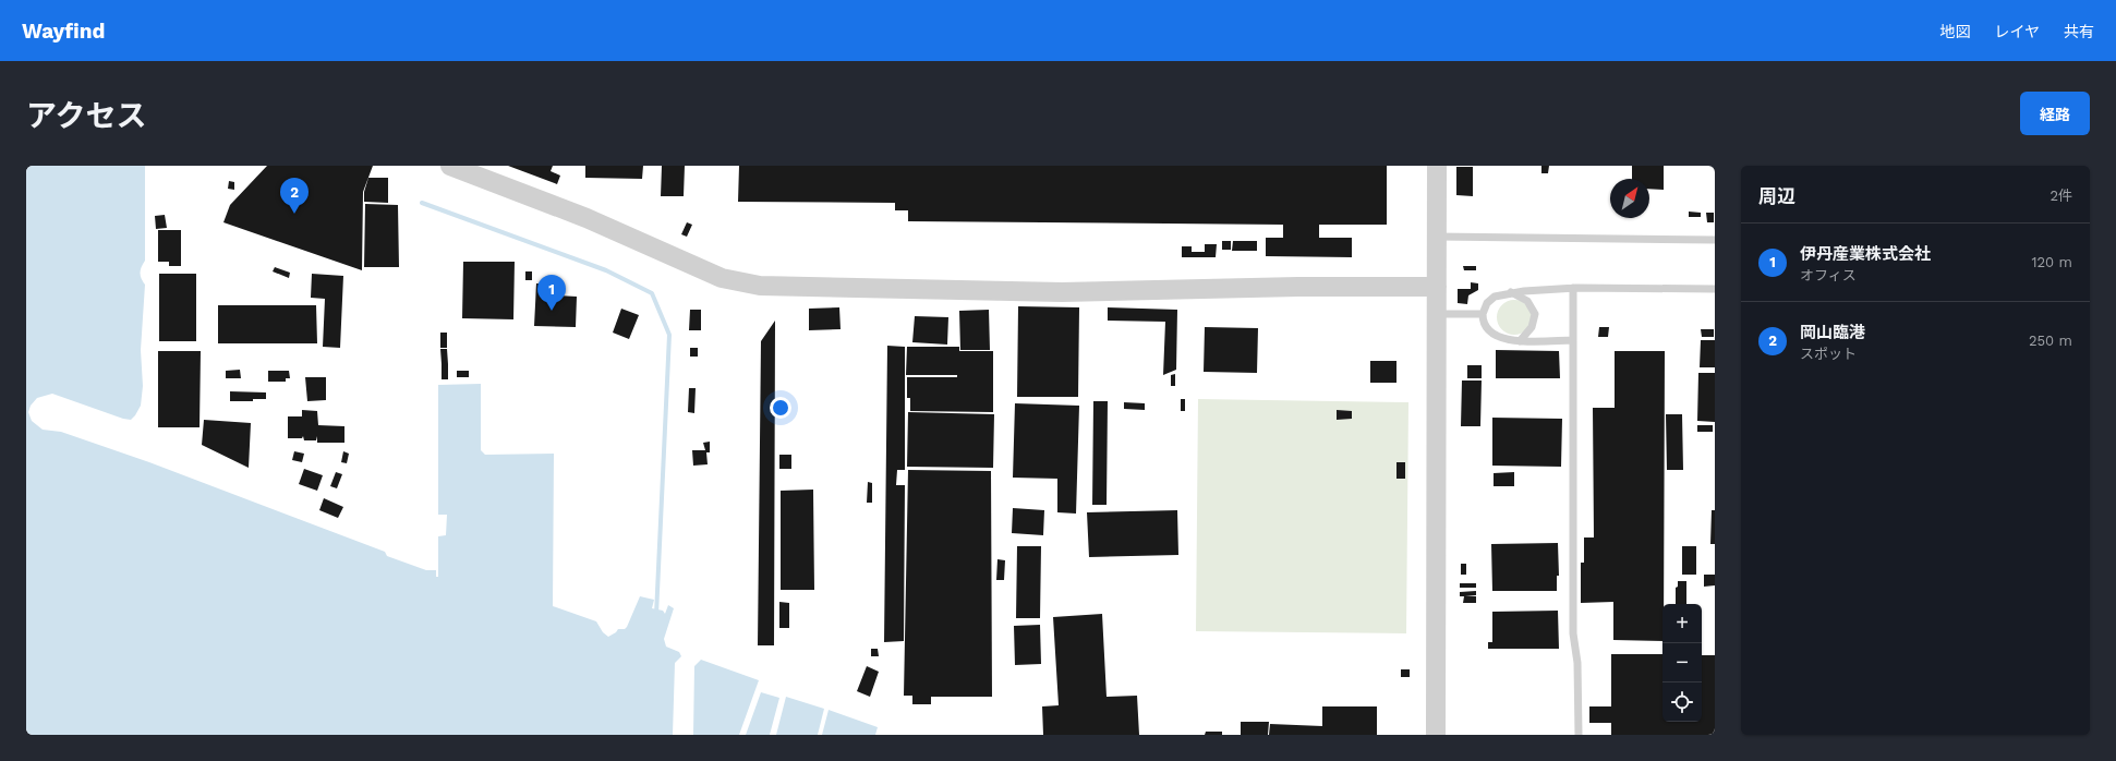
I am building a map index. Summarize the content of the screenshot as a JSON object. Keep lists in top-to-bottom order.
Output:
{
  "north": "top right",
  "page": {
    "header": "Wayfind",
    "nav": ["地図", "レイヤ", "共有"],
    "title": "アクセス",
    "buttons": "経路",
    "heading": ["周辺", "2件"],
    "pins": ["2", "1"],
    "list": [
      {
        "mark": "1",
        "name": "伊丹産業株式会社",
        "note": "オフィス",
        "value": "120 m"
      },
      {
        "mark": "2",
        "name": "岡山臨港",
        "note": "スポット",
        "value": "250 m"
      }
    ],
    "map_buttons": ["+", "−"]
  }
}
